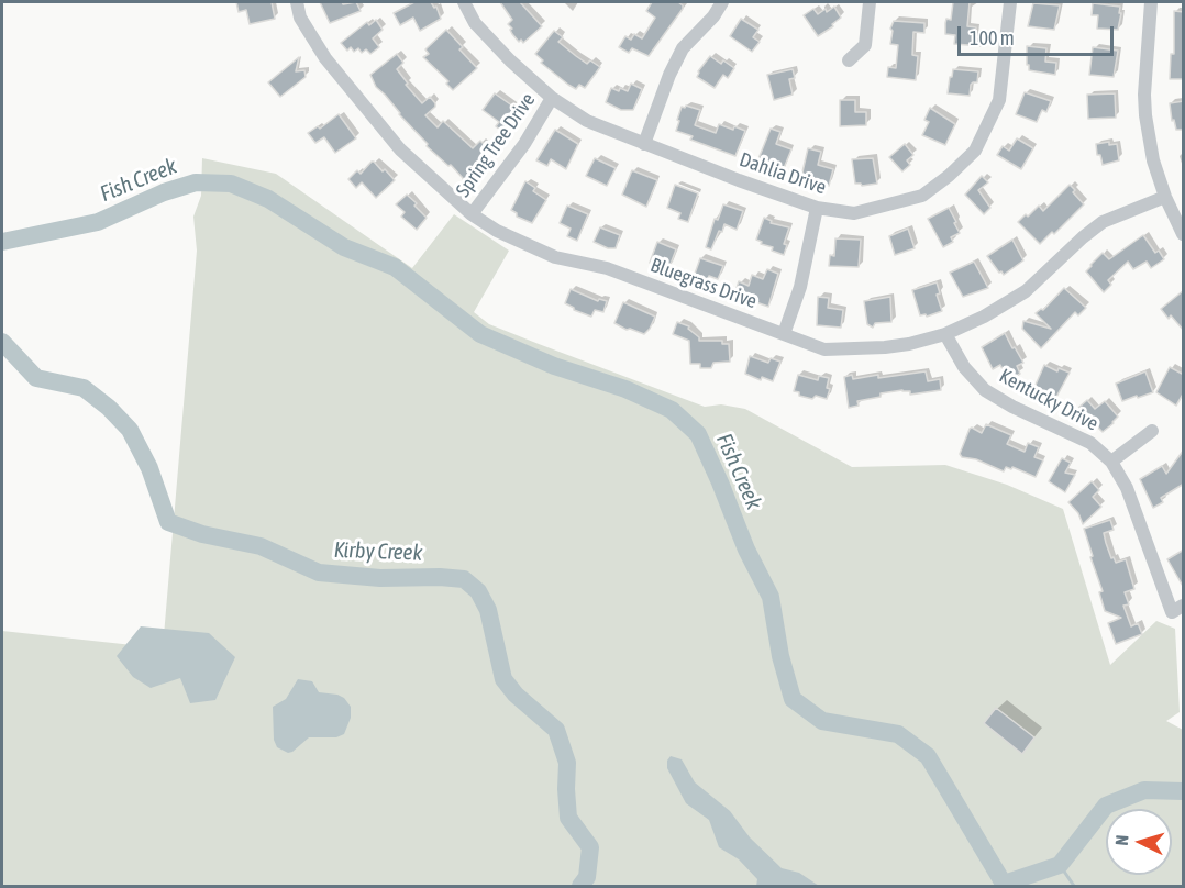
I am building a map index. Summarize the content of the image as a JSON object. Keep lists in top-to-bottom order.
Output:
{
  "streets": {
    "street": [
      "Spring Tree Drive",
      "Dahlia Drive",
      "Bluegrass Drive",
      "Kentucky Drive"
    ]
  },
  "crossings": [
    ["Spring Tree Drive", "Dahlia Drive"],
    ["Spring Tree Drive", "Bluegrass Drive"],
    ["Bluegrass Drive", "Kentucky Drive"]
  ],
  "water": ["Fish Creek", "Kirby Creek"],
  "scale_bar": "100 m",
  "north": "left"
}
